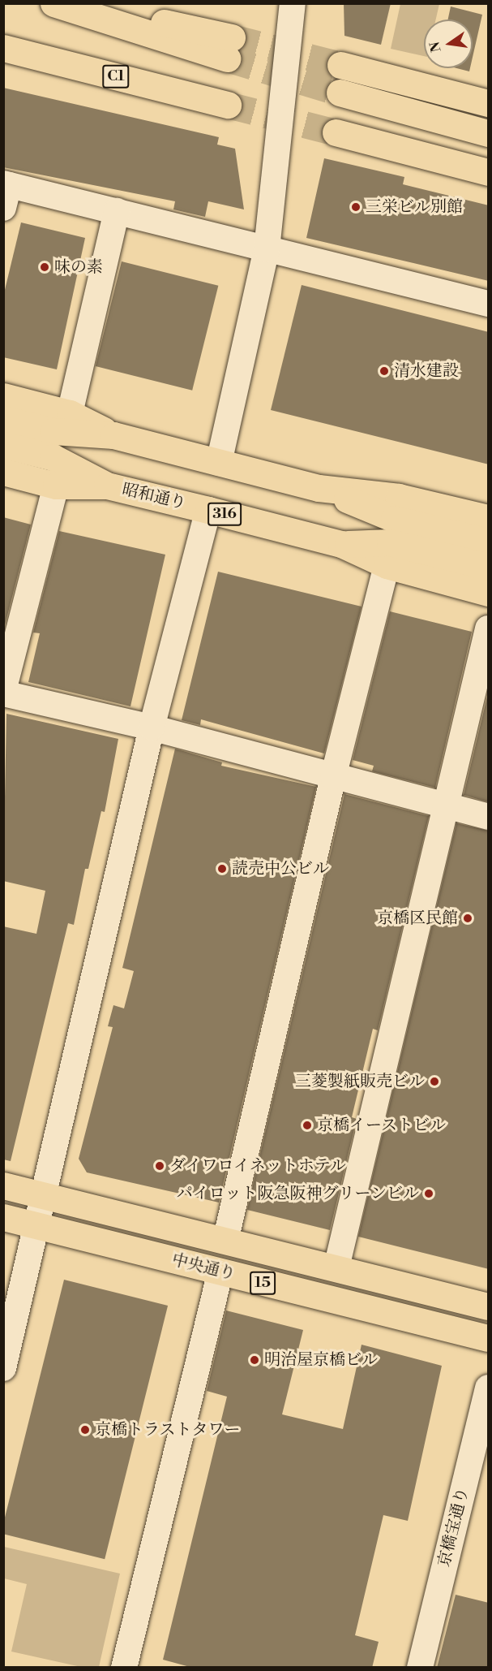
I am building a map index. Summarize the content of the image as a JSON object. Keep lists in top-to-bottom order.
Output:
{
  "streets": {
    "main road": [
      "C1",
      "昭和通り",
      "316",
      "中央通り",
      "15"
    ],
    "street": ["京橋宝通り"]
  },
  "places": [
    "三栄ビル別館",
    "味の素",
    "清水建設",
    "読売中公ビル",
    "京橋区民館",
    "三菱製紙販売ビル",
    "京橋イーストビル",
    "ダイワロイネットホテル",
    "パイロット阪急阪神グリーンビル",
    "明治屋京橋ビル",
    "京橋トラストタワー"
  ],
  "north": "left"
}
